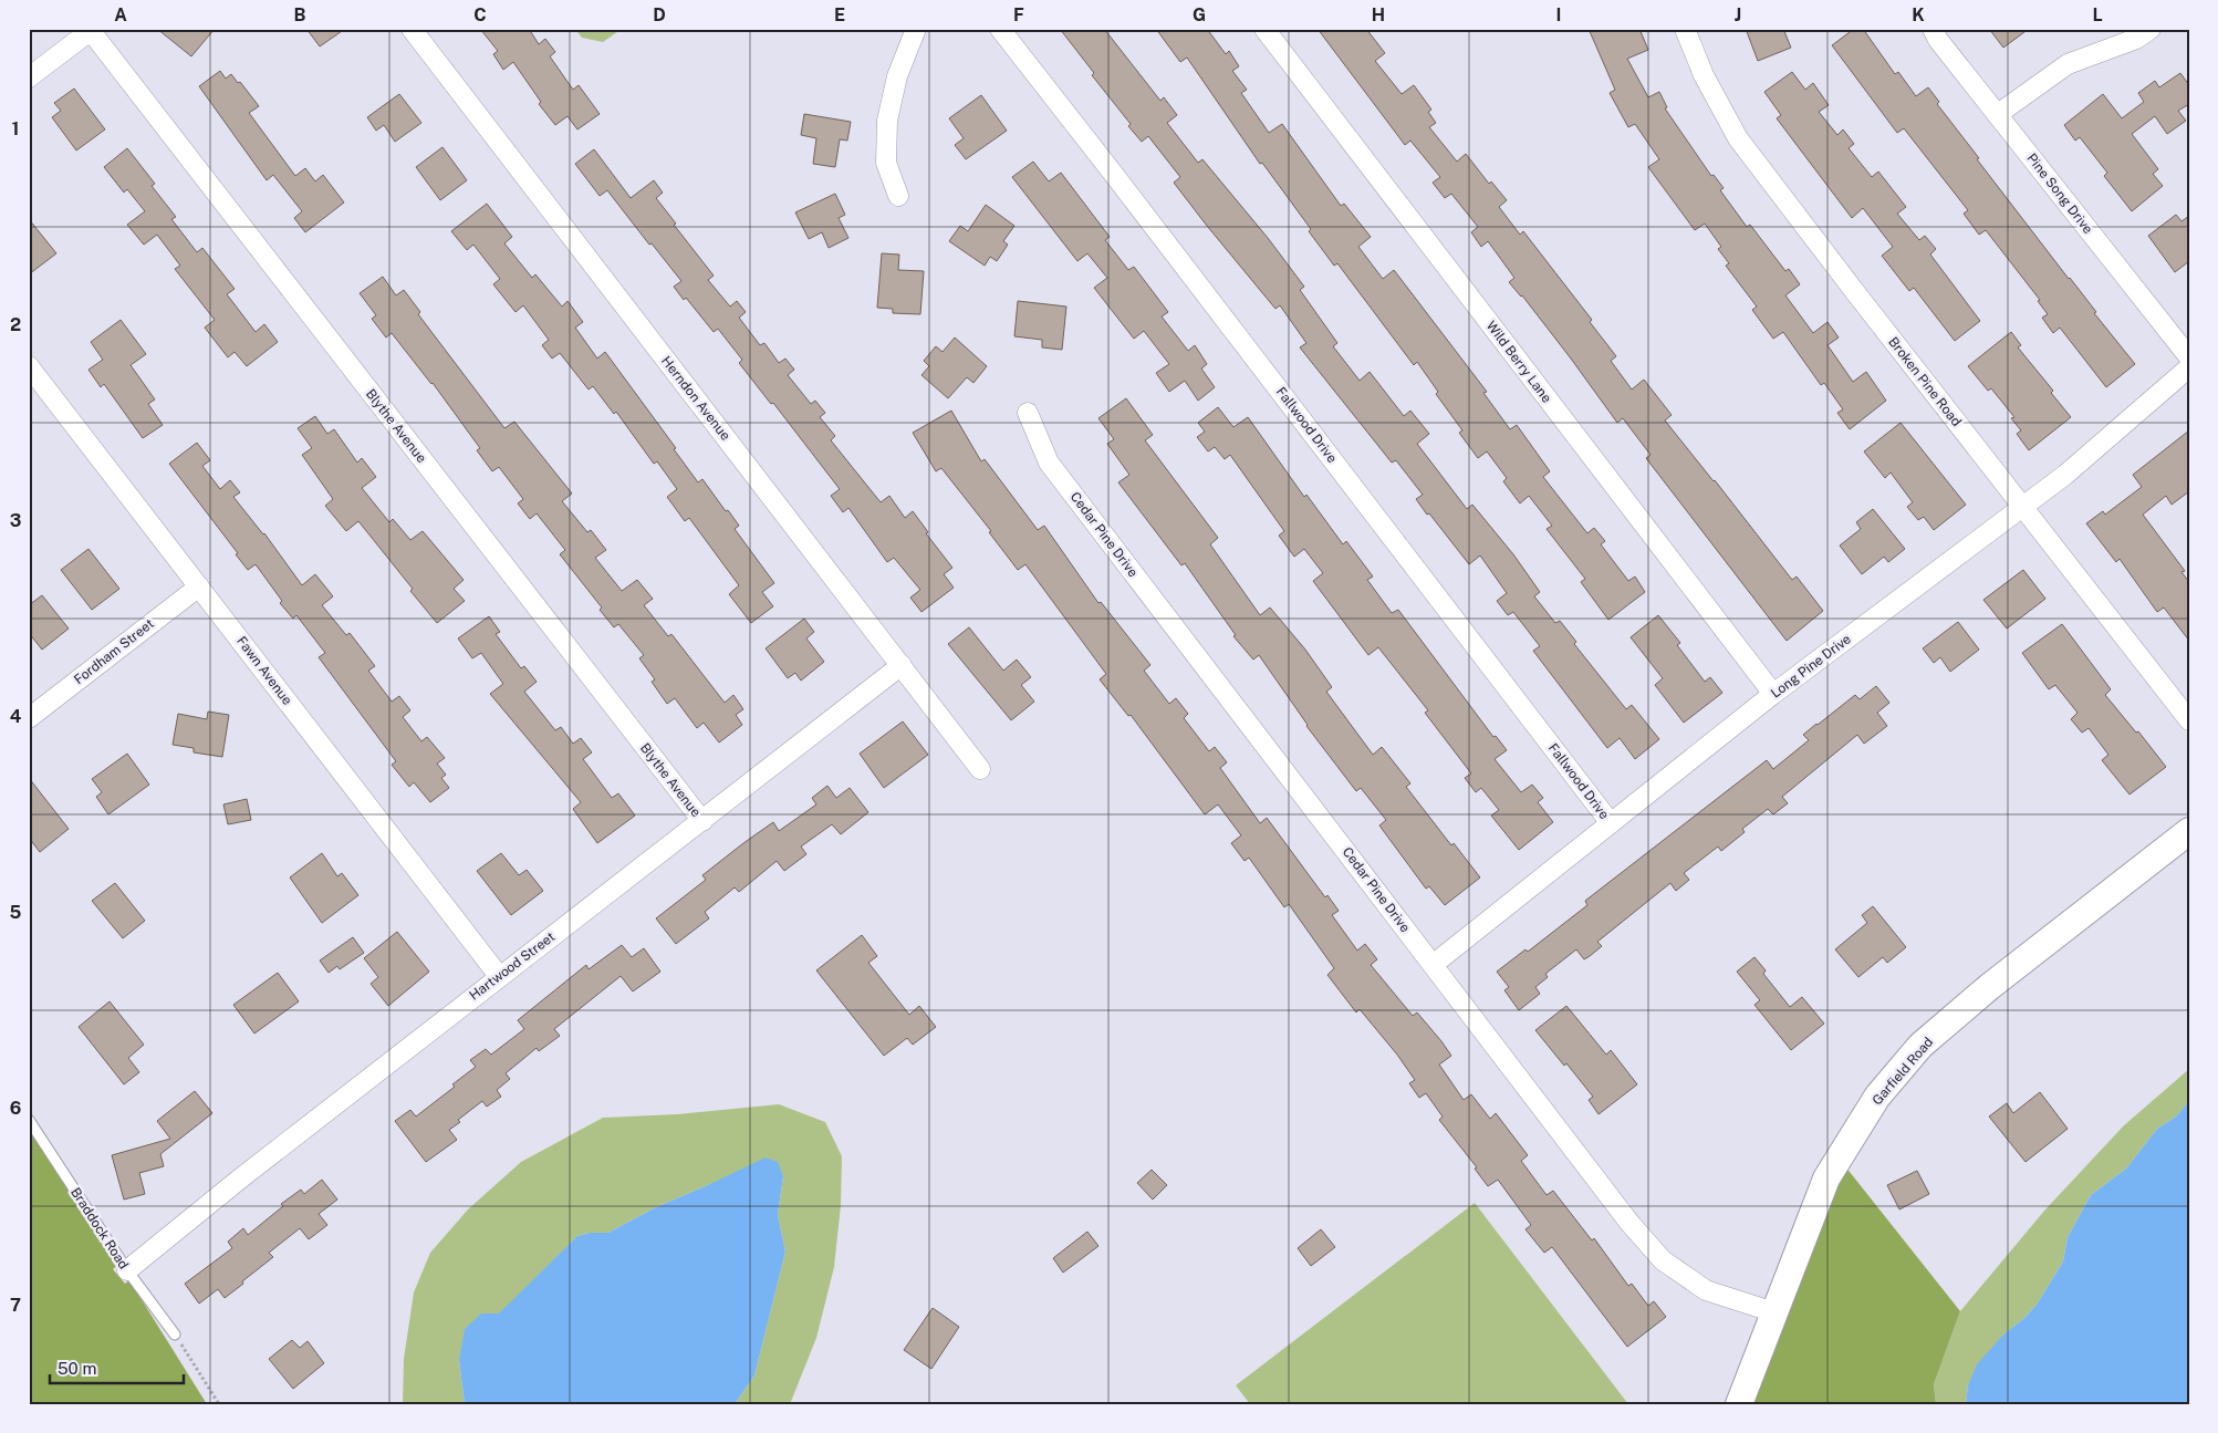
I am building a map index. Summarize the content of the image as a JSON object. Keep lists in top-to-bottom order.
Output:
{
  "streets": {
    "street": [
      "Pine Song Drive",
      "Wild Berry Lane",
      "Broken Pine Road",
      "Herndon Avenue",
      "Fallwood Drive",
      "Blythe Avenue",
      "Cedar Pine Drive",
      "Fordham Street",
      "Long Pine Drive",
      "Fawn Avenue",
      "Hartwood Street",
      "Garfield Road"
    ],
    "lane": ["Braddock Road"]
  },
  "crossings": [
    ["Wild Berry Lane", "Long Pine Drive"],
    ["Broken Pine Road", "Long Pine Drive"],
    ["Herndon Avenue", "Hartwood Street"],
    ["Fallwood Drive", "Long Pine Drive"],
    ["Blythe Avenue", "Hartwood Street"],
    ["Cedar Pine Drive", "Long Pine Drive"],
    ["Cedar Pine Drive", "Garfield Road"],
    ["Fordham Street", "Fawn Avenue"],
    ["Fawn Avenue", "Hartwood Street"],
    ["Hartwood Street", "Braddock Road"]
  ],
  "scale_bar": "50 m",
  "grid": {
    "columns": [
      "A",
      "B",
      "C",
      "D",
      "E",
      "F",
      "G",
      "H",
      "I",
      "J",
      "K",
      "L"
    ],
    "rows": [
      "1",
      "2",
      "3",
      "4",
      "5",
      "6",
      "7"
    ]
  }
}
